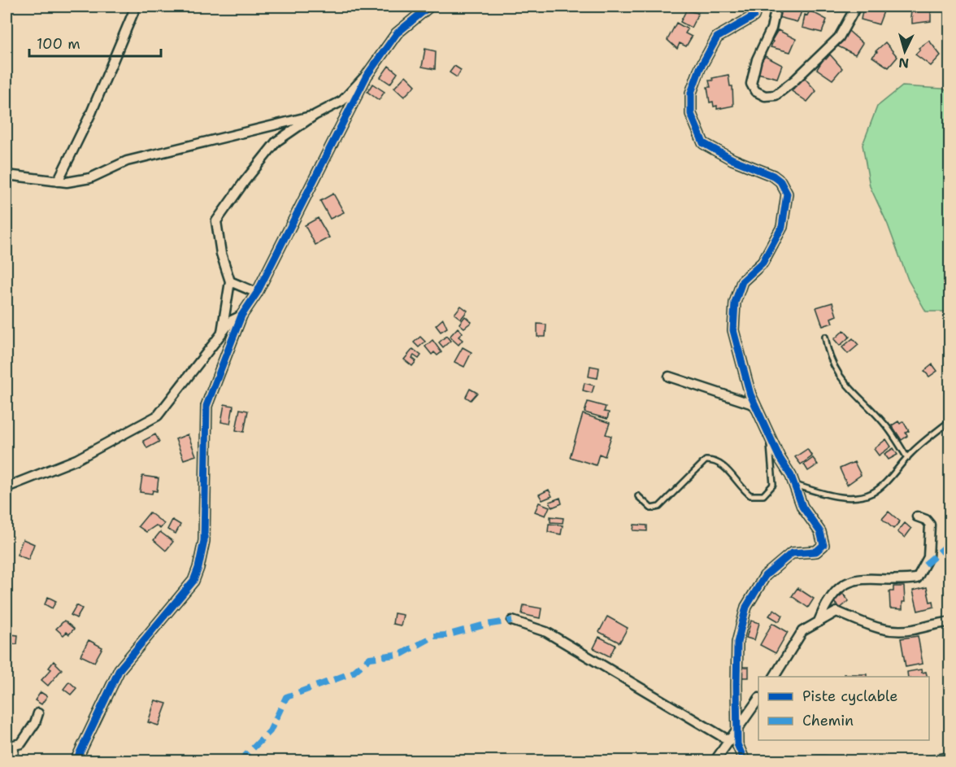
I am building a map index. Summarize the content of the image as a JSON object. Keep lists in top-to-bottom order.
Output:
{
  "legend": ["Piste cyclable", "Chemin"],
  "scale_bar": "100 m",
  "north": "bottom"
}
